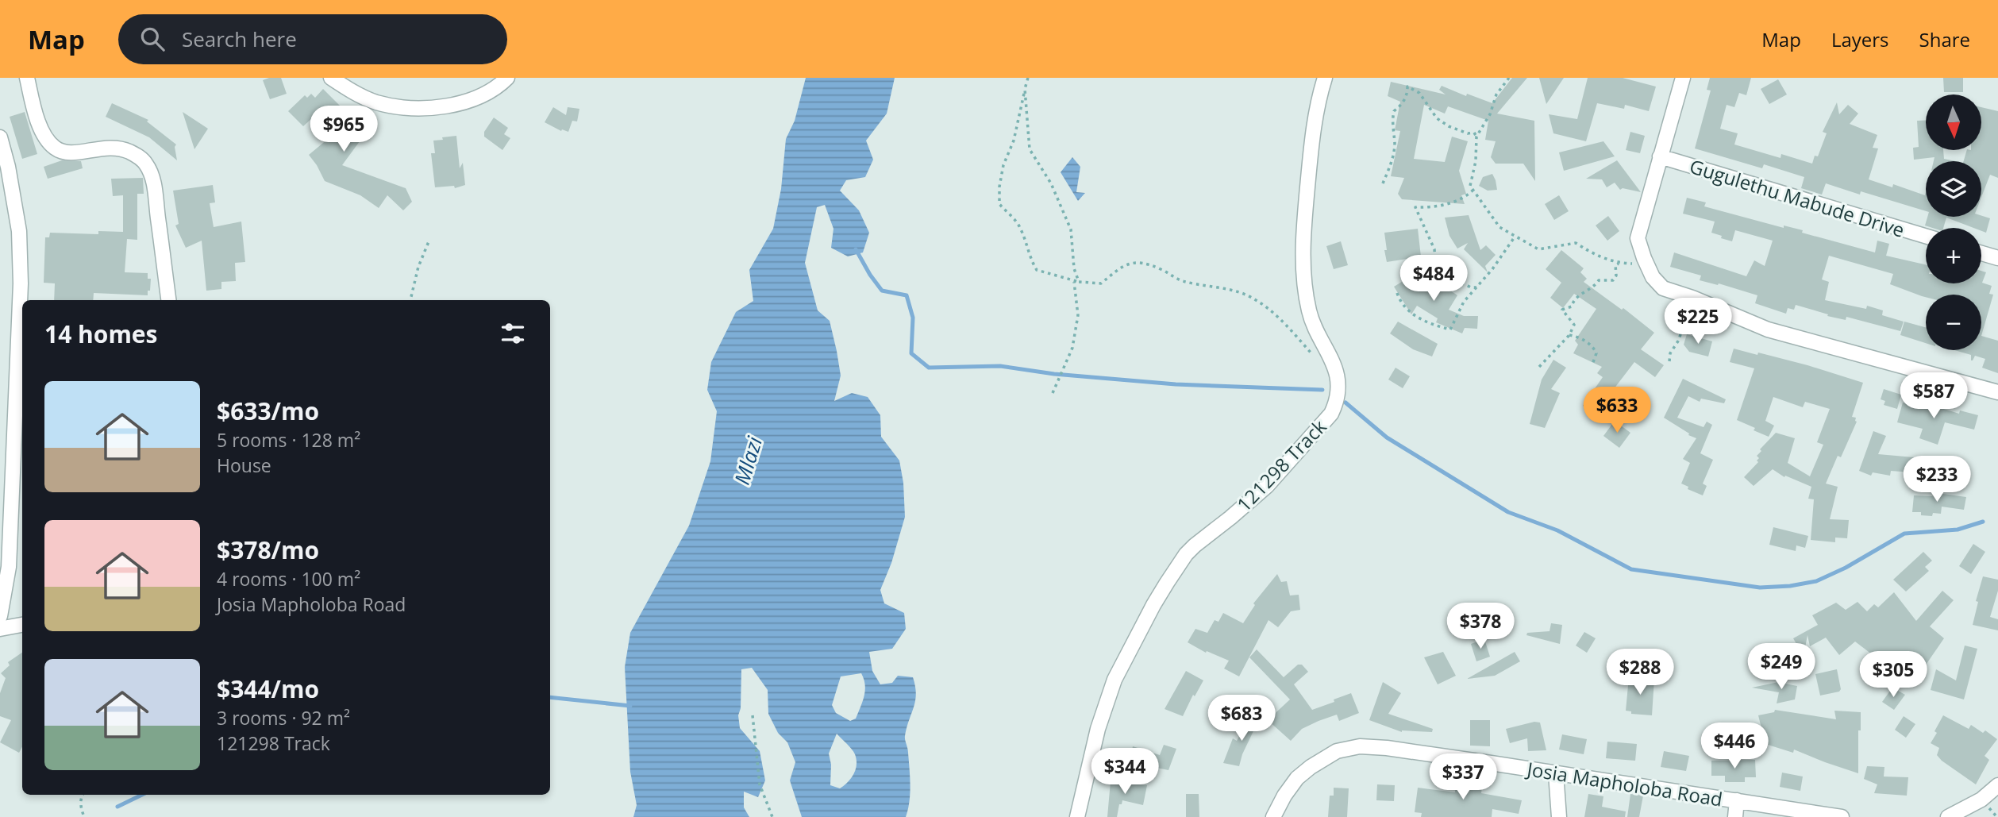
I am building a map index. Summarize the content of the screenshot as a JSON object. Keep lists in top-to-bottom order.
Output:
{
  "streets": {
    "street": ["Gugulethu Mabude Drive", "121298 Track", "Josia Mapholoba Road"]
  },
  "water": ["Mlazi"],
  "north": "bottom",
  "page": {
    "header": "Map",
    "search": "Search here",
    "nav": ["Map", "Layers", "Share"],
    "map_buttons": ["+", "−"],
    "price": [
      "$965",
      "$484",
      "$225",
      "$587",
      "$633",
      "$233",
      "$378",
      "$249",
      "$288",
      "$305",
      "$683",
      "$446",
      "$344",
      "$337"
    ],
    "heading": "14 homes",
    "list": [
      {
        "name": "$633/mo",
        "note": "5 rooms · 128 m² · House"
      },
      {
        "name": "$378/mo",
        "note": "4 rooms · 100 m² · Josia Mapholoba Road"
      },
      {
        "name": "$344/mo",
        "note": "3 rooms · 92 m² · 121298 Track"
      }
    ]
  }
}
